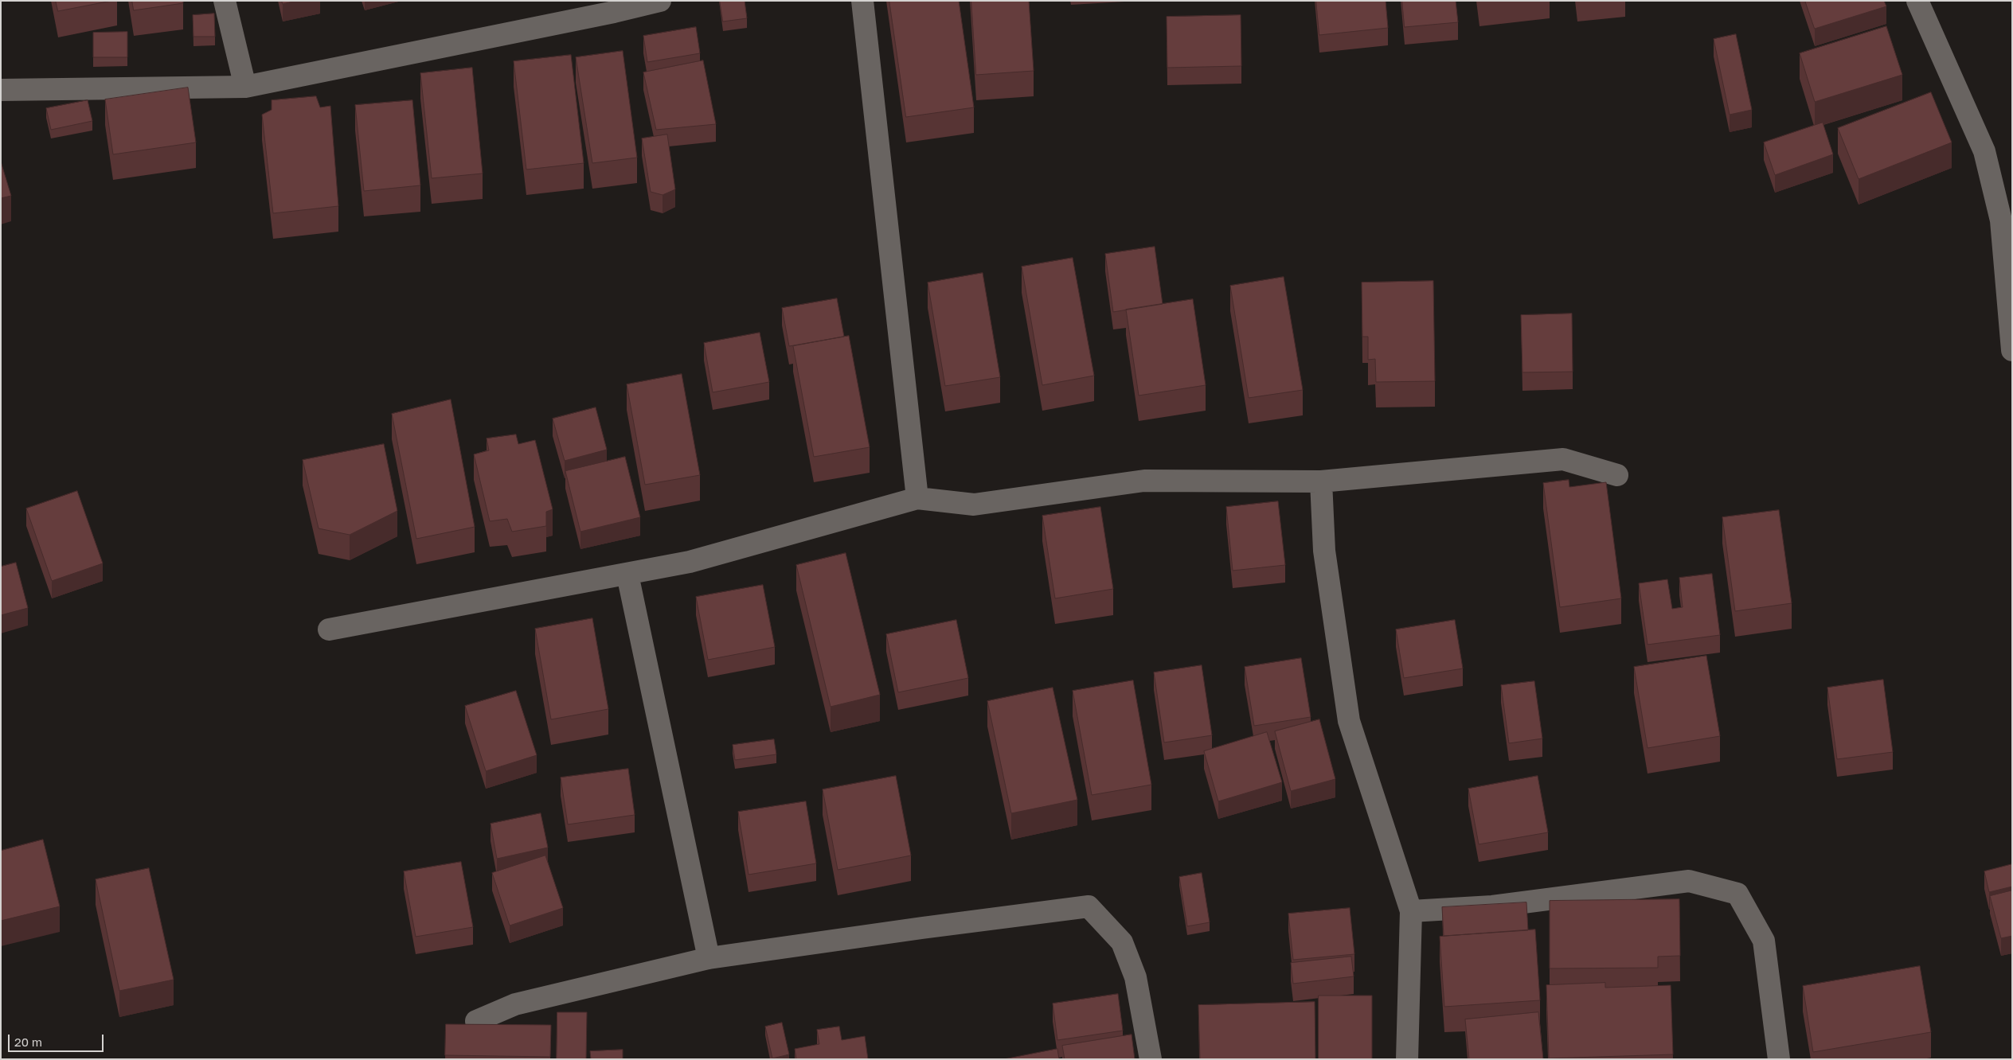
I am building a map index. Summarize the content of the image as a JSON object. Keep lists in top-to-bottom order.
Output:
{
  "scale_bar": "20 m"
}
